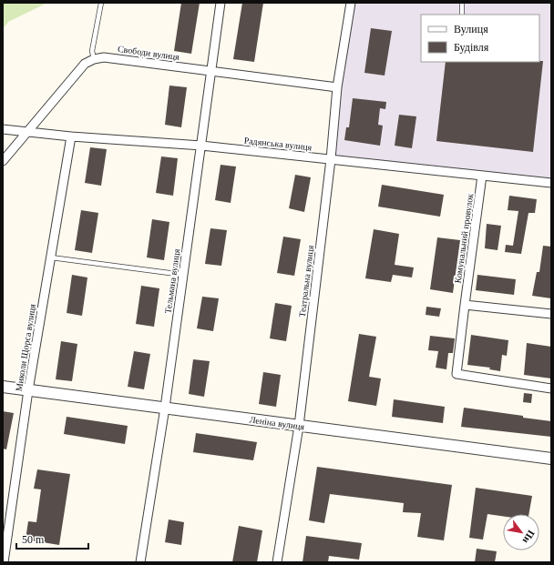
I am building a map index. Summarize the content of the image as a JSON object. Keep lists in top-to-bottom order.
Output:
{
  "streets": {
    "street": [
      "Свободи вулиця",
      "Радянська вулиця",
      "Комунальний провулок",
      "Тельмана вулиця",
      "Театральна вулиця",
      "Миколи Щорса вулиця",
      "Леніна вулиця"
    ]
  },
  "crossings": [
    ["Свободи вулиця", "Тельмана вулиця"],
    ["Свободи вулиця", "Театральна вулиця"],
    ["Радянська вулиця", "Комунальний провулок"],
    ["Радянська вулиця", "Тельмана вулиця"],
    ["Радянська вулиця", "Театральна вулиця"],
    ["Радянська вулиця", "Миколи Щорса вулиця"],
    ["Тельмана вулиця", "Леніна вулиця"],
    ["Театральна вулиця", "Леніна вулиця"],
    ["Миколи Щорса вулиця", "Леніна вулиця"]
  ],
  "legend": ["Вулиця", "Будівля"],
  "scale_bar": "50 m",
  "north": "bottom right"
}
